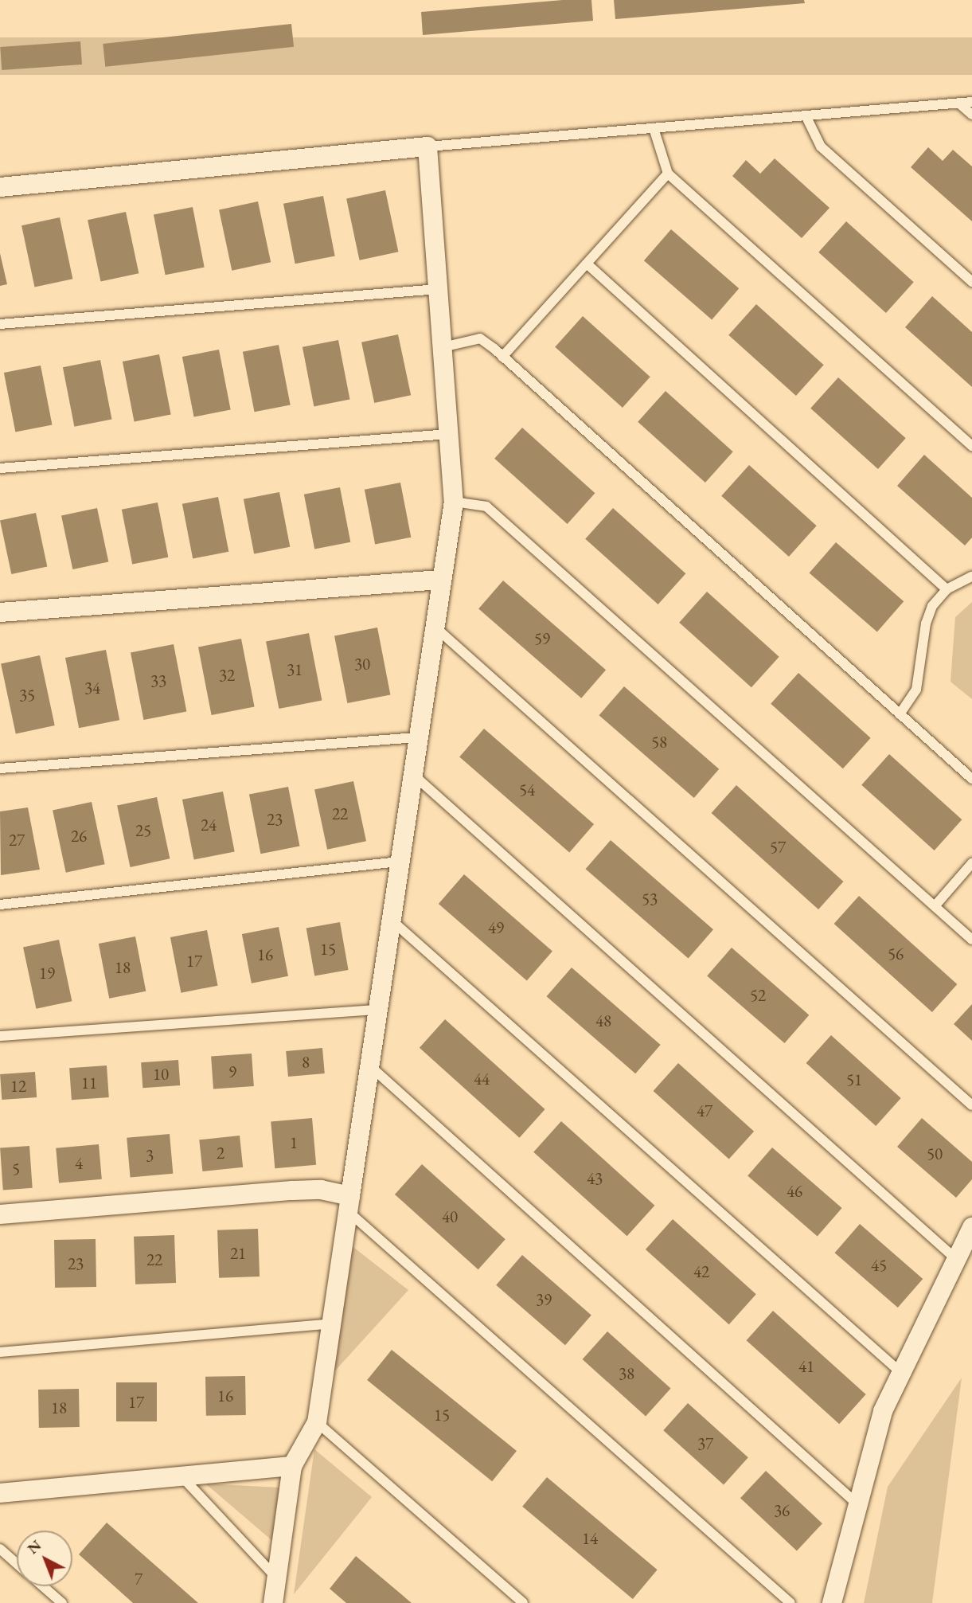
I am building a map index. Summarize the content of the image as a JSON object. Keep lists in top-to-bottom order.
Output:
{
  "house_numbers": [
    "59",
    "30",
    "31",
    "32",
    "33",
    "34",
    "35",
    "58",
    "54",
    "22",
    "23",
    "24",
    "25",
    "26",
    "27",
    "57",
    "53",
    "49",
    "15",
    "56",
    "16",
    "17",
    "18",
    "19",
    "52",
    "48",
    "8",
    "9",
    "10",
    "44",
    "51",
    "11",
    "12",
    "47",
    "1",
    "2",
    "50",
    "3",
    "4",
    "5",
    "43",
    "46",
    "40",
    "21",
    "22",
    "23",
    "45",
    "42",
    "39",
    "41",
    "38",
    "16",
    "17",
    "18",
    "15",
    "37",
    "36",
    "14",
    "7"
  ],
  "north": "top left"
}
